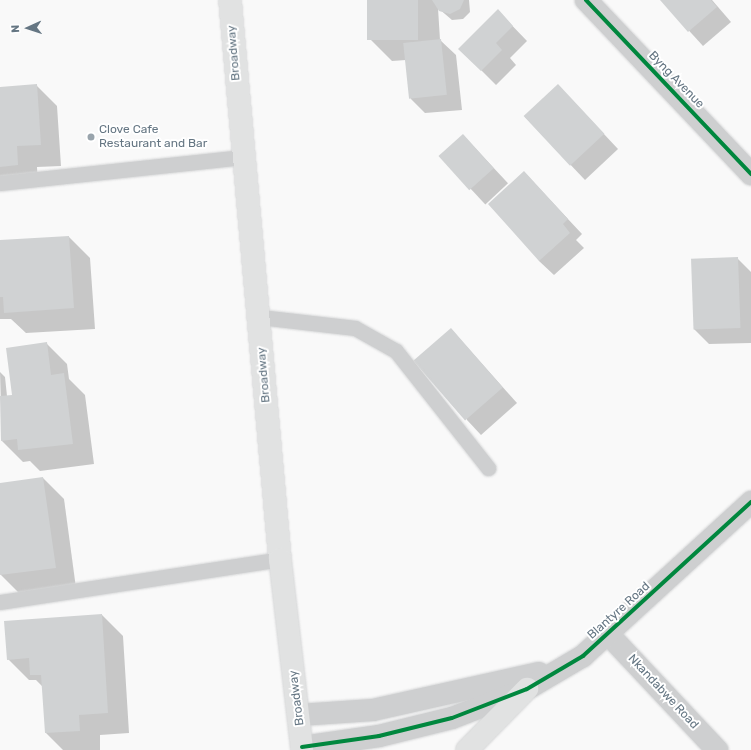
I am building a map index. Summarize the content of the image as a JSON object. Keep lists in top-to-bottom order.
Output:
{
  "streets": {
    "main road": ["Broadway"],
    "street": ["Byng Avenue", "Blantyre Road", "Nkandabwe Road"]
  },
  "crossings": [
    ["Broadway", "Blantyre Road"],
    ["Blantyre Road", "Nkandabwe Road"]
  ],
  "places": ["Clove Cafe Restaurant and Bar"],
  "north": "left"
}
